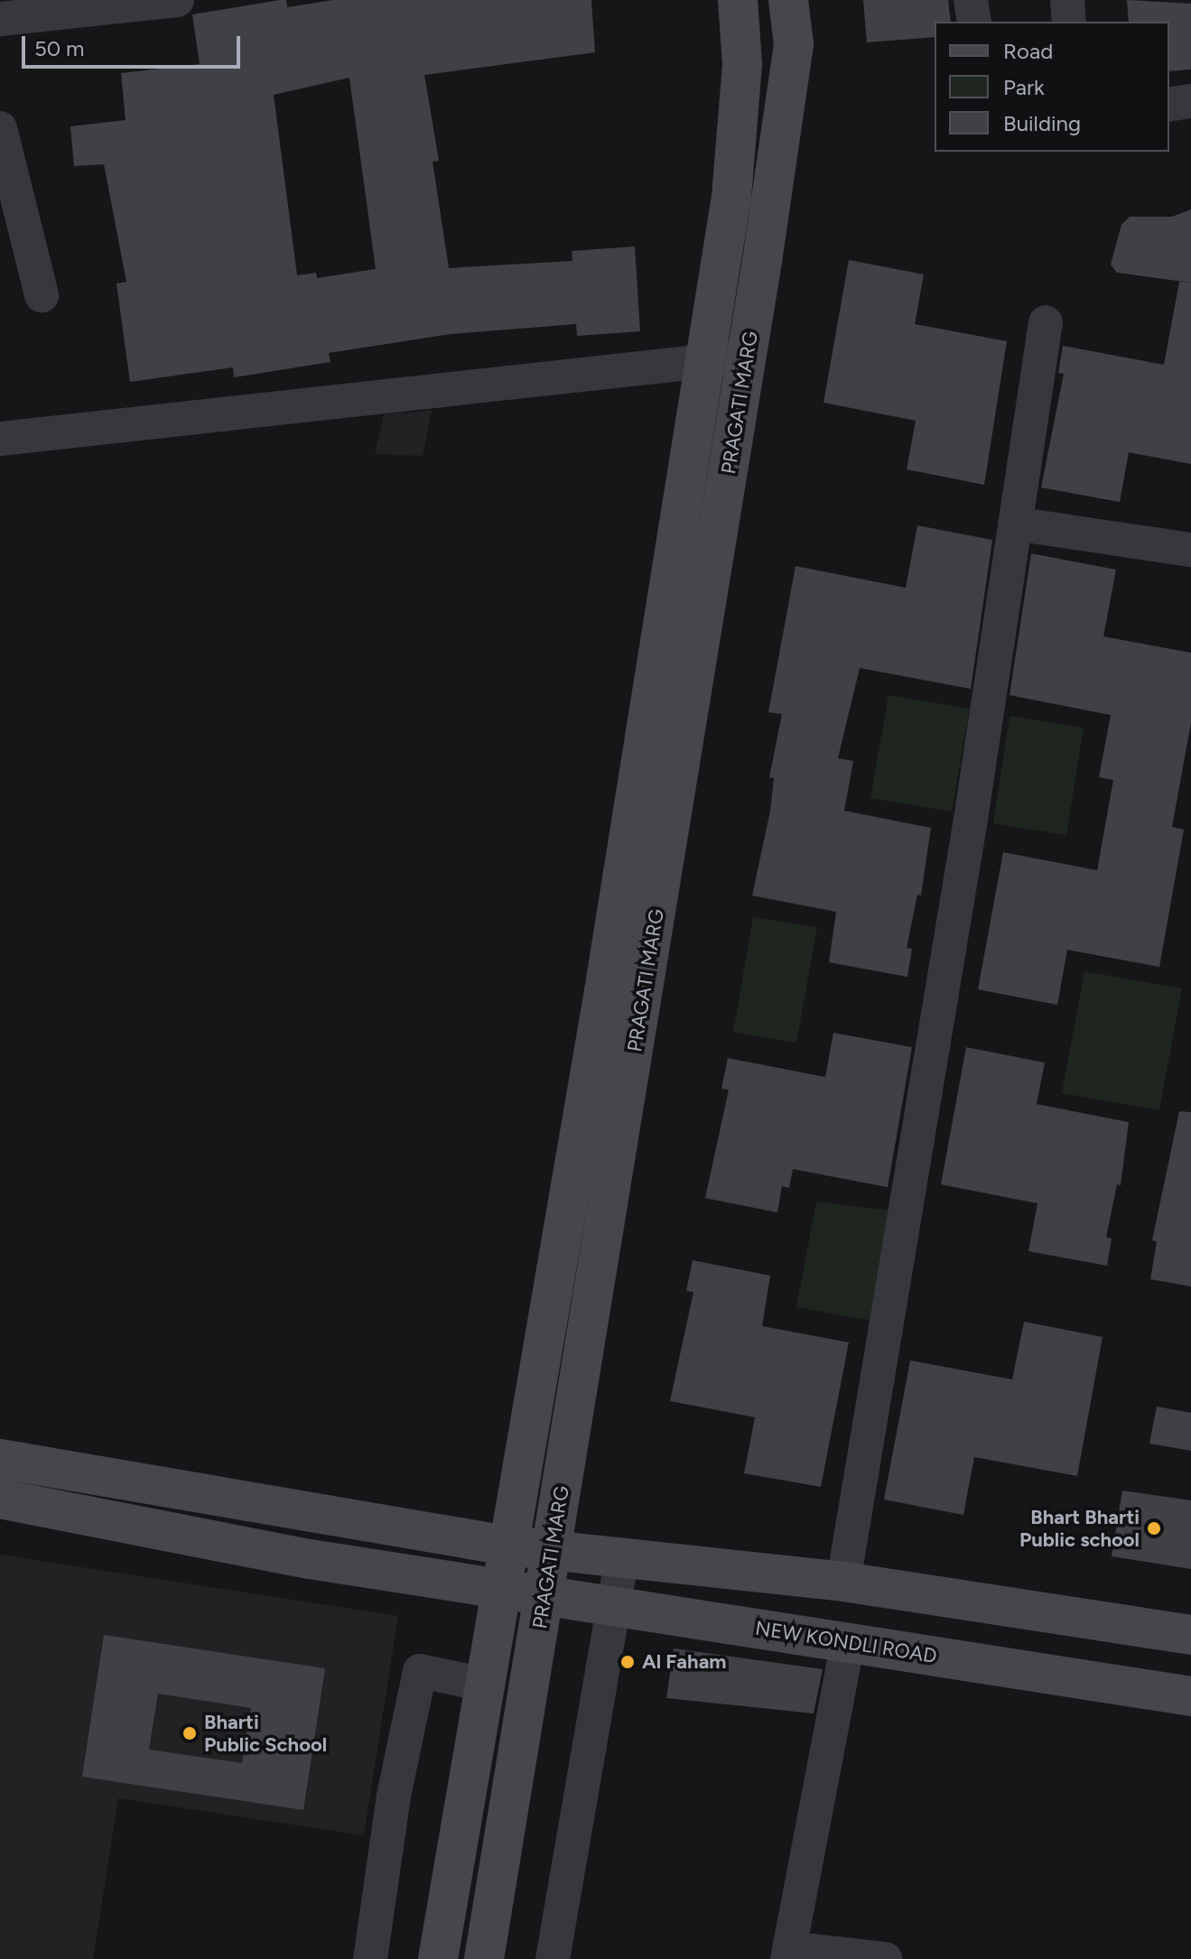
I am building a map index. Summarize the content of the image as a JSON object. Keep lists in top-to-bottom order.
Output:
{
  "streets": {
    "main road": ["PRAGATI MARG", "NEW KONDLI ROAD"]
  },
  "crossings": [
    ["PRAGATI MARG", "NEW KONDLI ROAD"]
  ],
  "places": ["Bhart Bharti Public school", "Al Faham", "Bharti Public School"],
  "legend": ["Road", "Park", "Building"],
  "scale_bar": "50 m"
}
